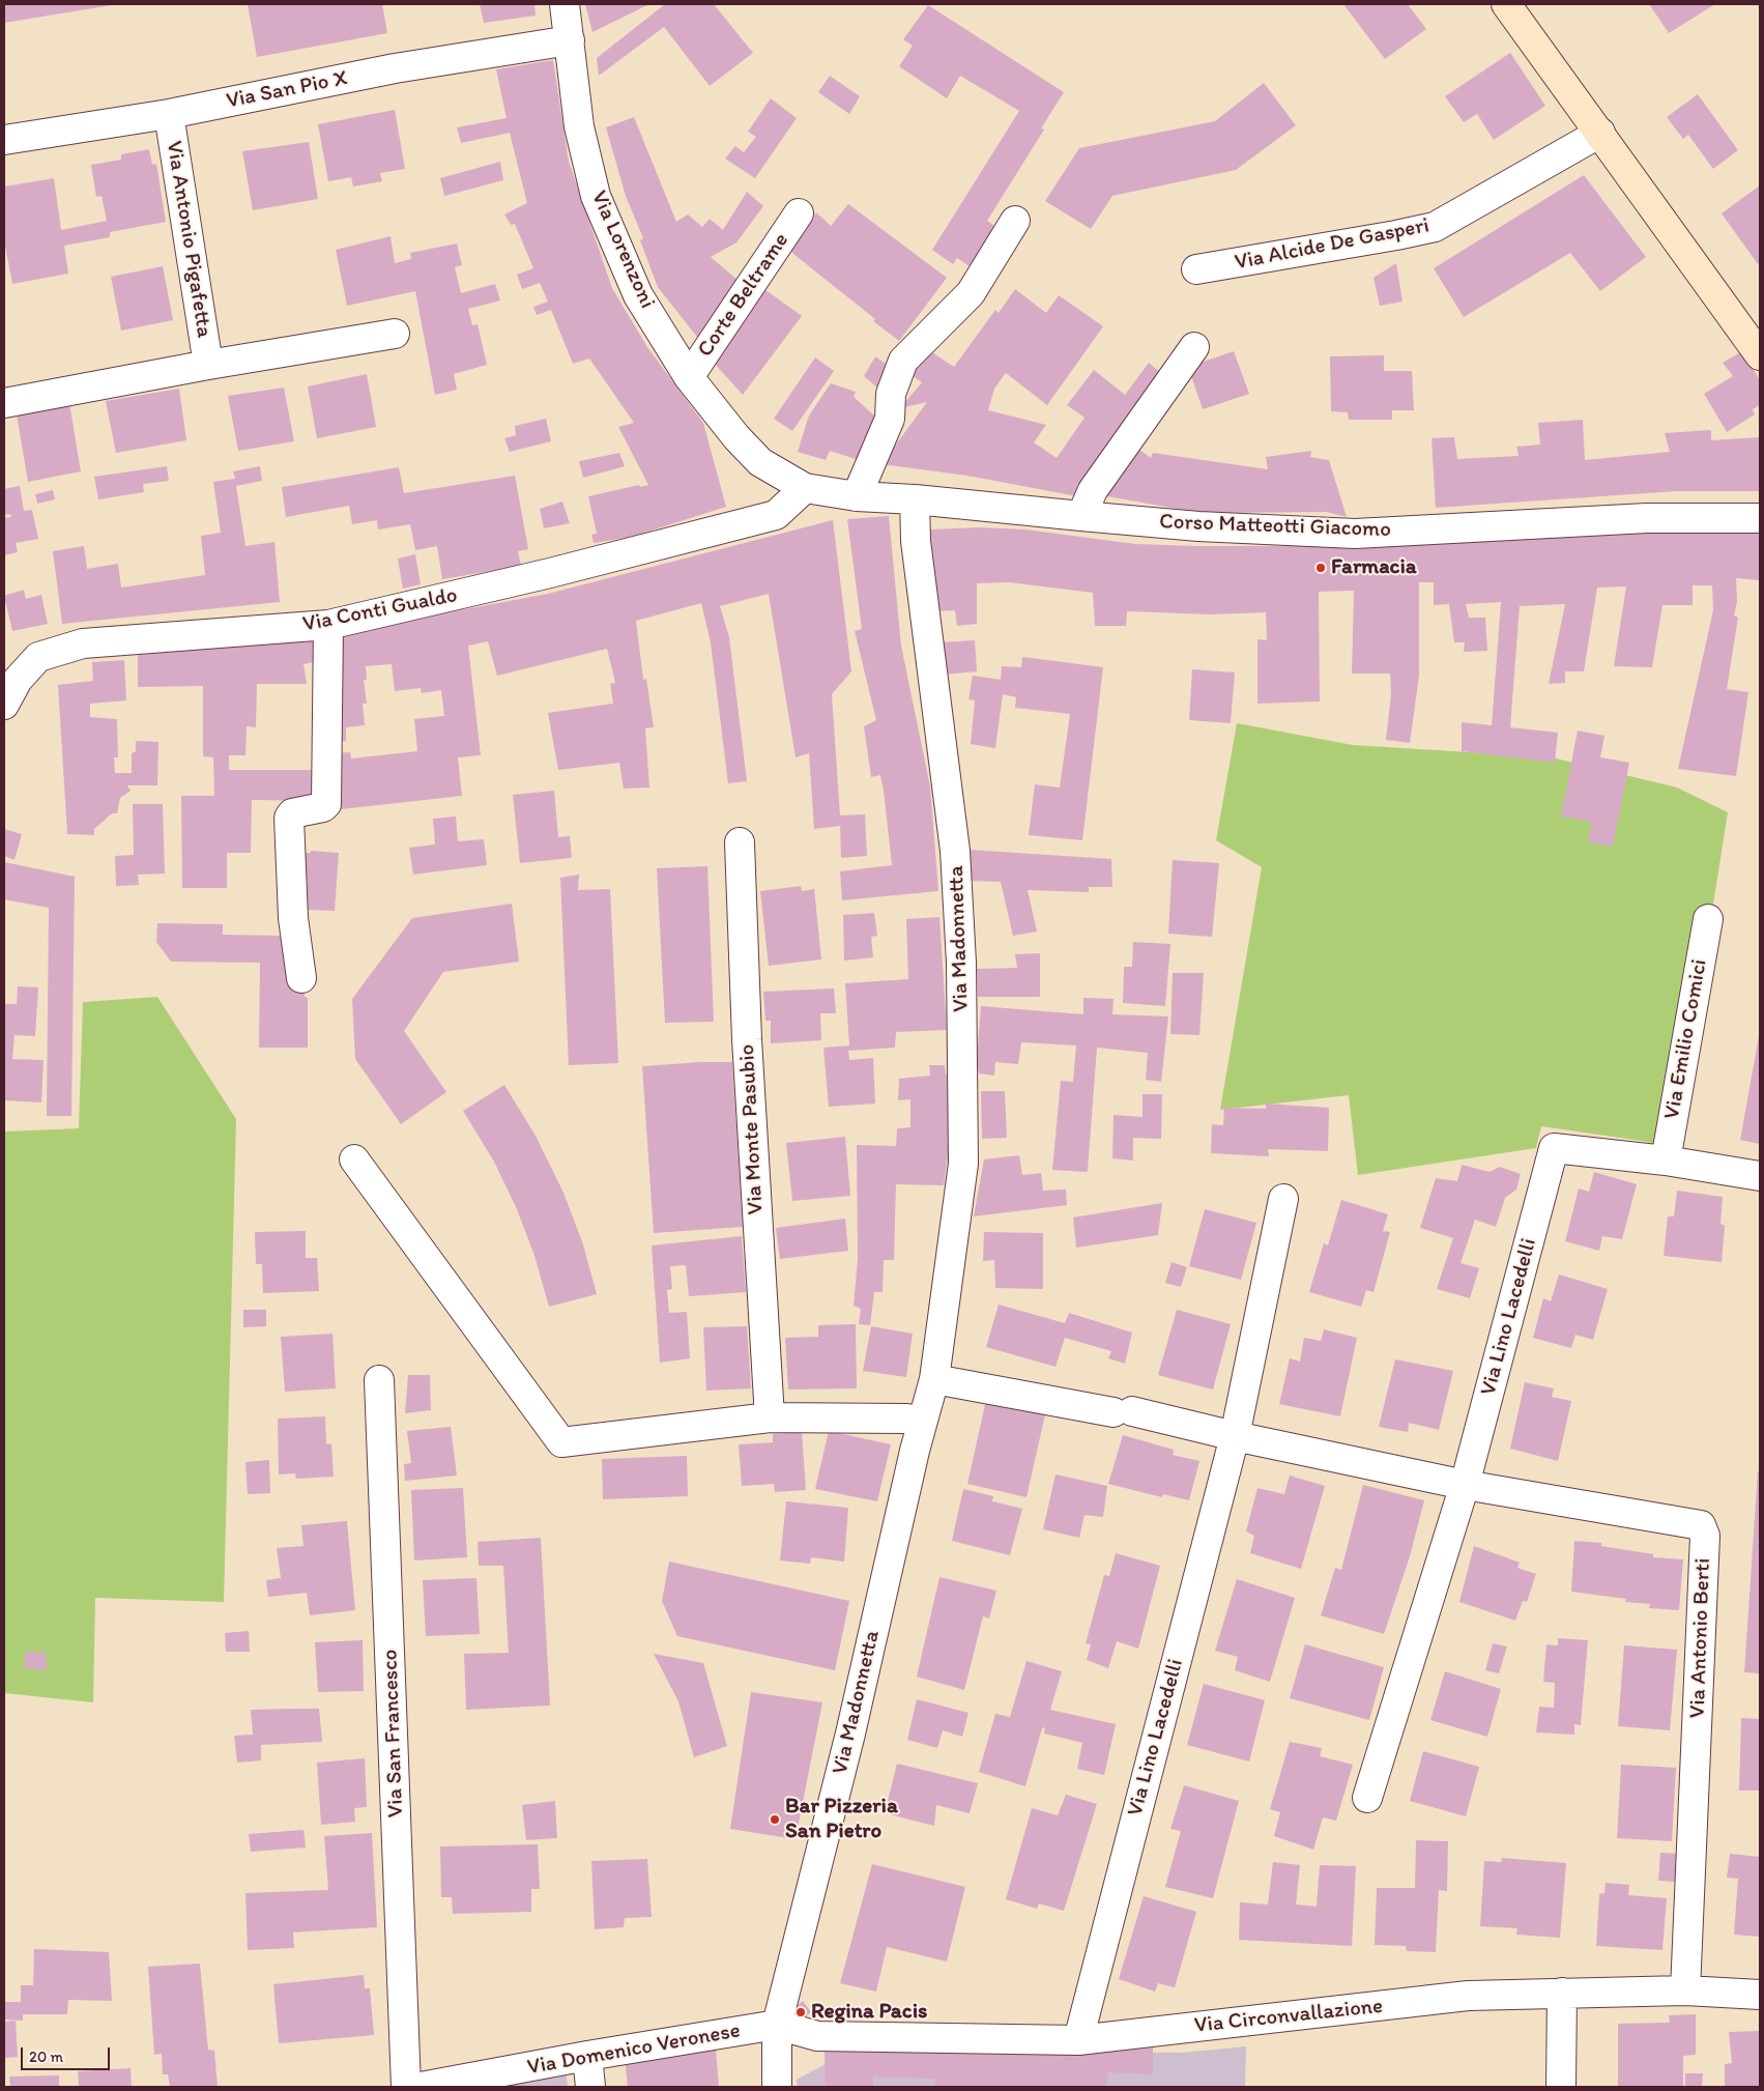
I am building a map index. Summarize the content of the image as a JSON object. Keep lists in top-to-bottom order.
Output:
{
  "streets": {
    "street": [
      "Via San Pio X",
      "Via Antonio Pigafetta",
      "Via Alcide De Gasperi",
      "Via Lorenzoni",
      "Corte Beltrame",
      "Corso Matteotti Giacomo",
      "Via Conti Gualdo",
      "Via Madonnetta",
      "Via Emilio Comici",
      "Via Monte Pasubio",
      "Via Lino Lacedelli",
      "Via Antonio Berti",
      "Via San Francesco",
      "Via Circonvallazione",
      "Via Domenico Veronese"
    ]
  },
  "crossings": [
    ["Via San Pio X", "Via Antonio Pigafetta"],
    ["Via San Pio X", "Via Lorenzoni"],
    ["Via Lorenzoni", "Corte Beltrame"],
    ["Via Lorenzoni", "Corso Matteotti Giacomo"],
    ["Via Lorenzoni", "Via Conti Gualdo"],
    ["Corso Matteotti Giacomo", "Via Conti Gualdo"],
    ["Corso Matteotti Giacomo", "Via Madonnetta"],
    ["Via Madonnetta", "Via Domenico Veronese"],
    ["Via Emilio Comici", "Via Lino Lacedelli"],
    ["Via Lino Lacedelli", "Via Antonio Berti"],
    ["Via Lino Lacedelli", "Via Circonvallazione"],
    ["Via Antonio Berti", "Via Circonvallazione"],
    ["Via Circonvallazione", "Via Domenico Veronese"]
  ],
  "places": ["Farmacia", "Bar Pizzeria San Pietro", "Regina Pacis"],
  "scale_bar": "20 m"
}
